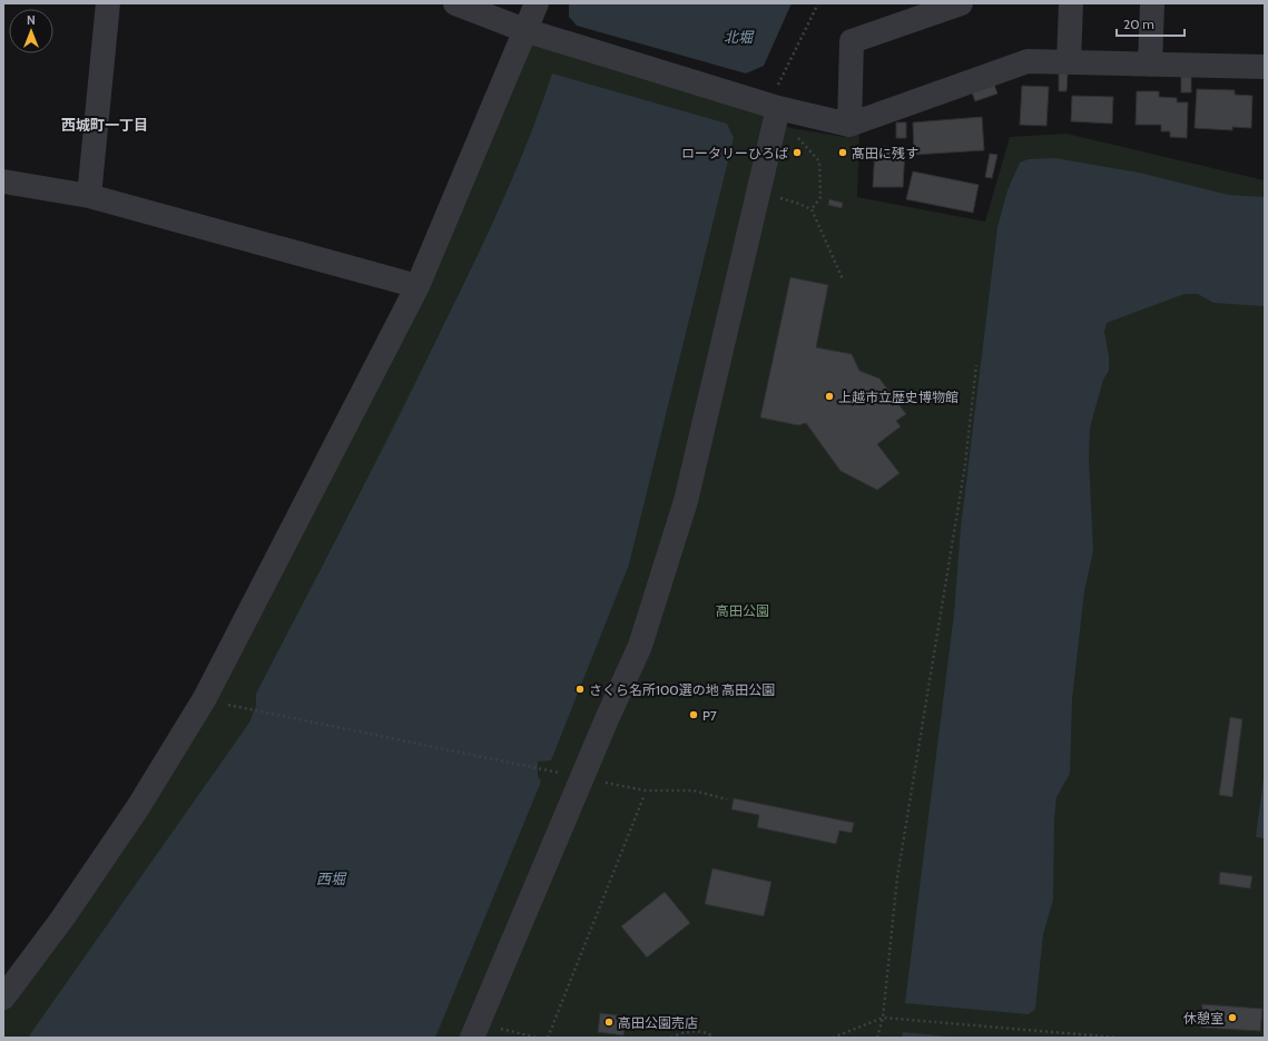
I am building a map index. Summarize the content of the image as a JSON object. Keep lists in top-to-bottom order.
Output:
{
  "districts": ["西城町一丁目"],
  "water": ["北堀", "西堀"],
  "parks": ["高田公園"],
  "places": [
    "ロータリーひろば",
    "髙田に残す",
    "上越市立歴史博物館",
    "さくら名所100選の地 高田公園",
    "P7",
    "休憩室",
    "高田公園売店"
  ],
  "scale_bar": "20 m",
  "north": "top"
}
